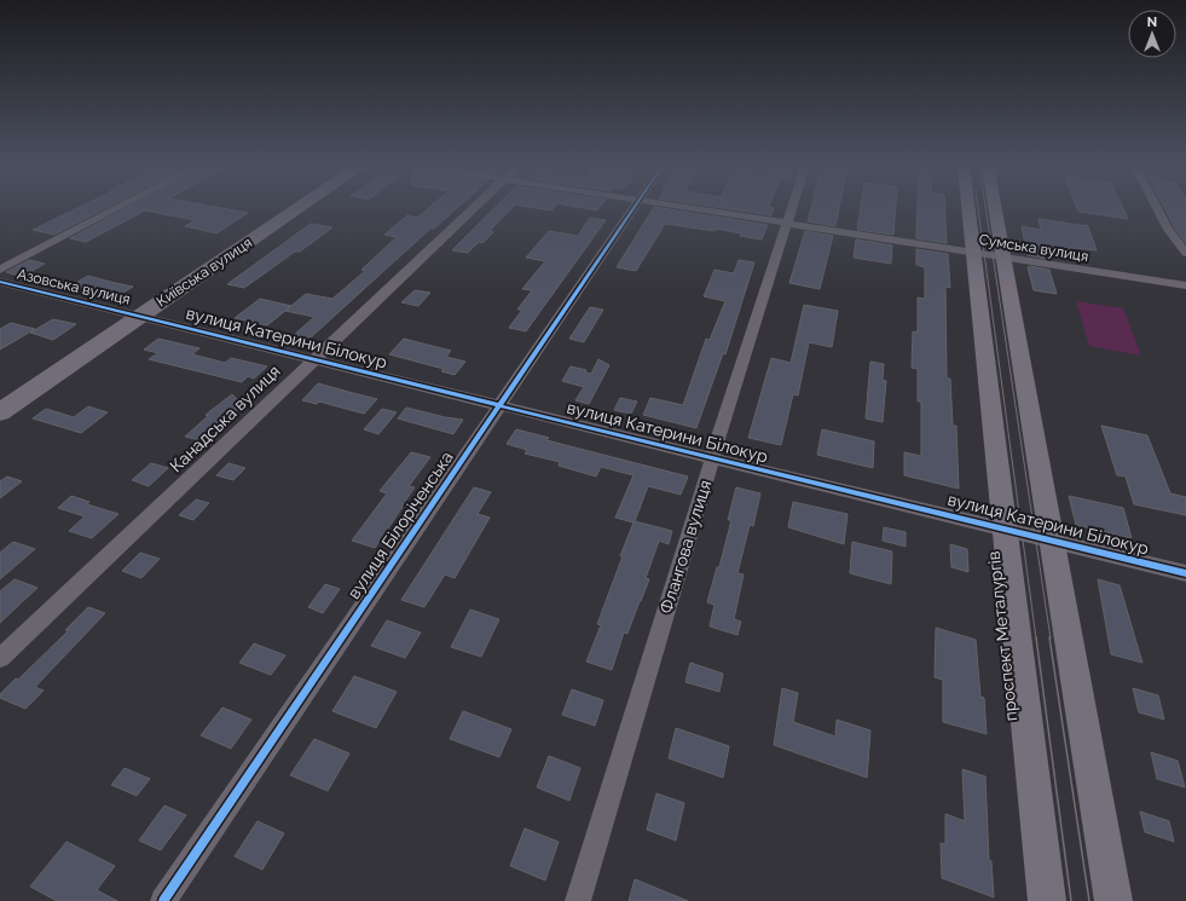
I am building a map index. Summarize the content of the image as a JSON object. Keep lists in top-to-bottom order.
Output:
{
  "streets": {
    "highway": ["Київська вулиця"],
    "main road": ["проспект Металургів"],
    "street": [
      "Сумська вулиця",
      "Азовська вулиця",
      "вулиця Катерини Білокур",
      "Канадська вулиця",
      "вулиця Білоріченська",
      "Флангова вулиця"
    ]
  },
  "crossings": [
    ["Сумська вулиця", "Флангова вулиця"],
    ["Сумська вулиця", "проспект Металургів"],
    ["Київська вулиця", "Азовська вулиця"],
    ["Київська вулиця", "вулиця Катерини Білокур"],
    ["Азовська вулиця", "вулиця Катерини Білокур"],
    ["вулиця Катерини Білокур", "Канадська вулиця"],
    ["вулиця Катерини Білокур", "вулиця Білоріченська"],
    ["вулиця Катерини Білокур", "Флангова вулиця"],
    ["вулиця Катерини Білокур", "проспект Металургів"]
  ],
  "north": "top"
}
